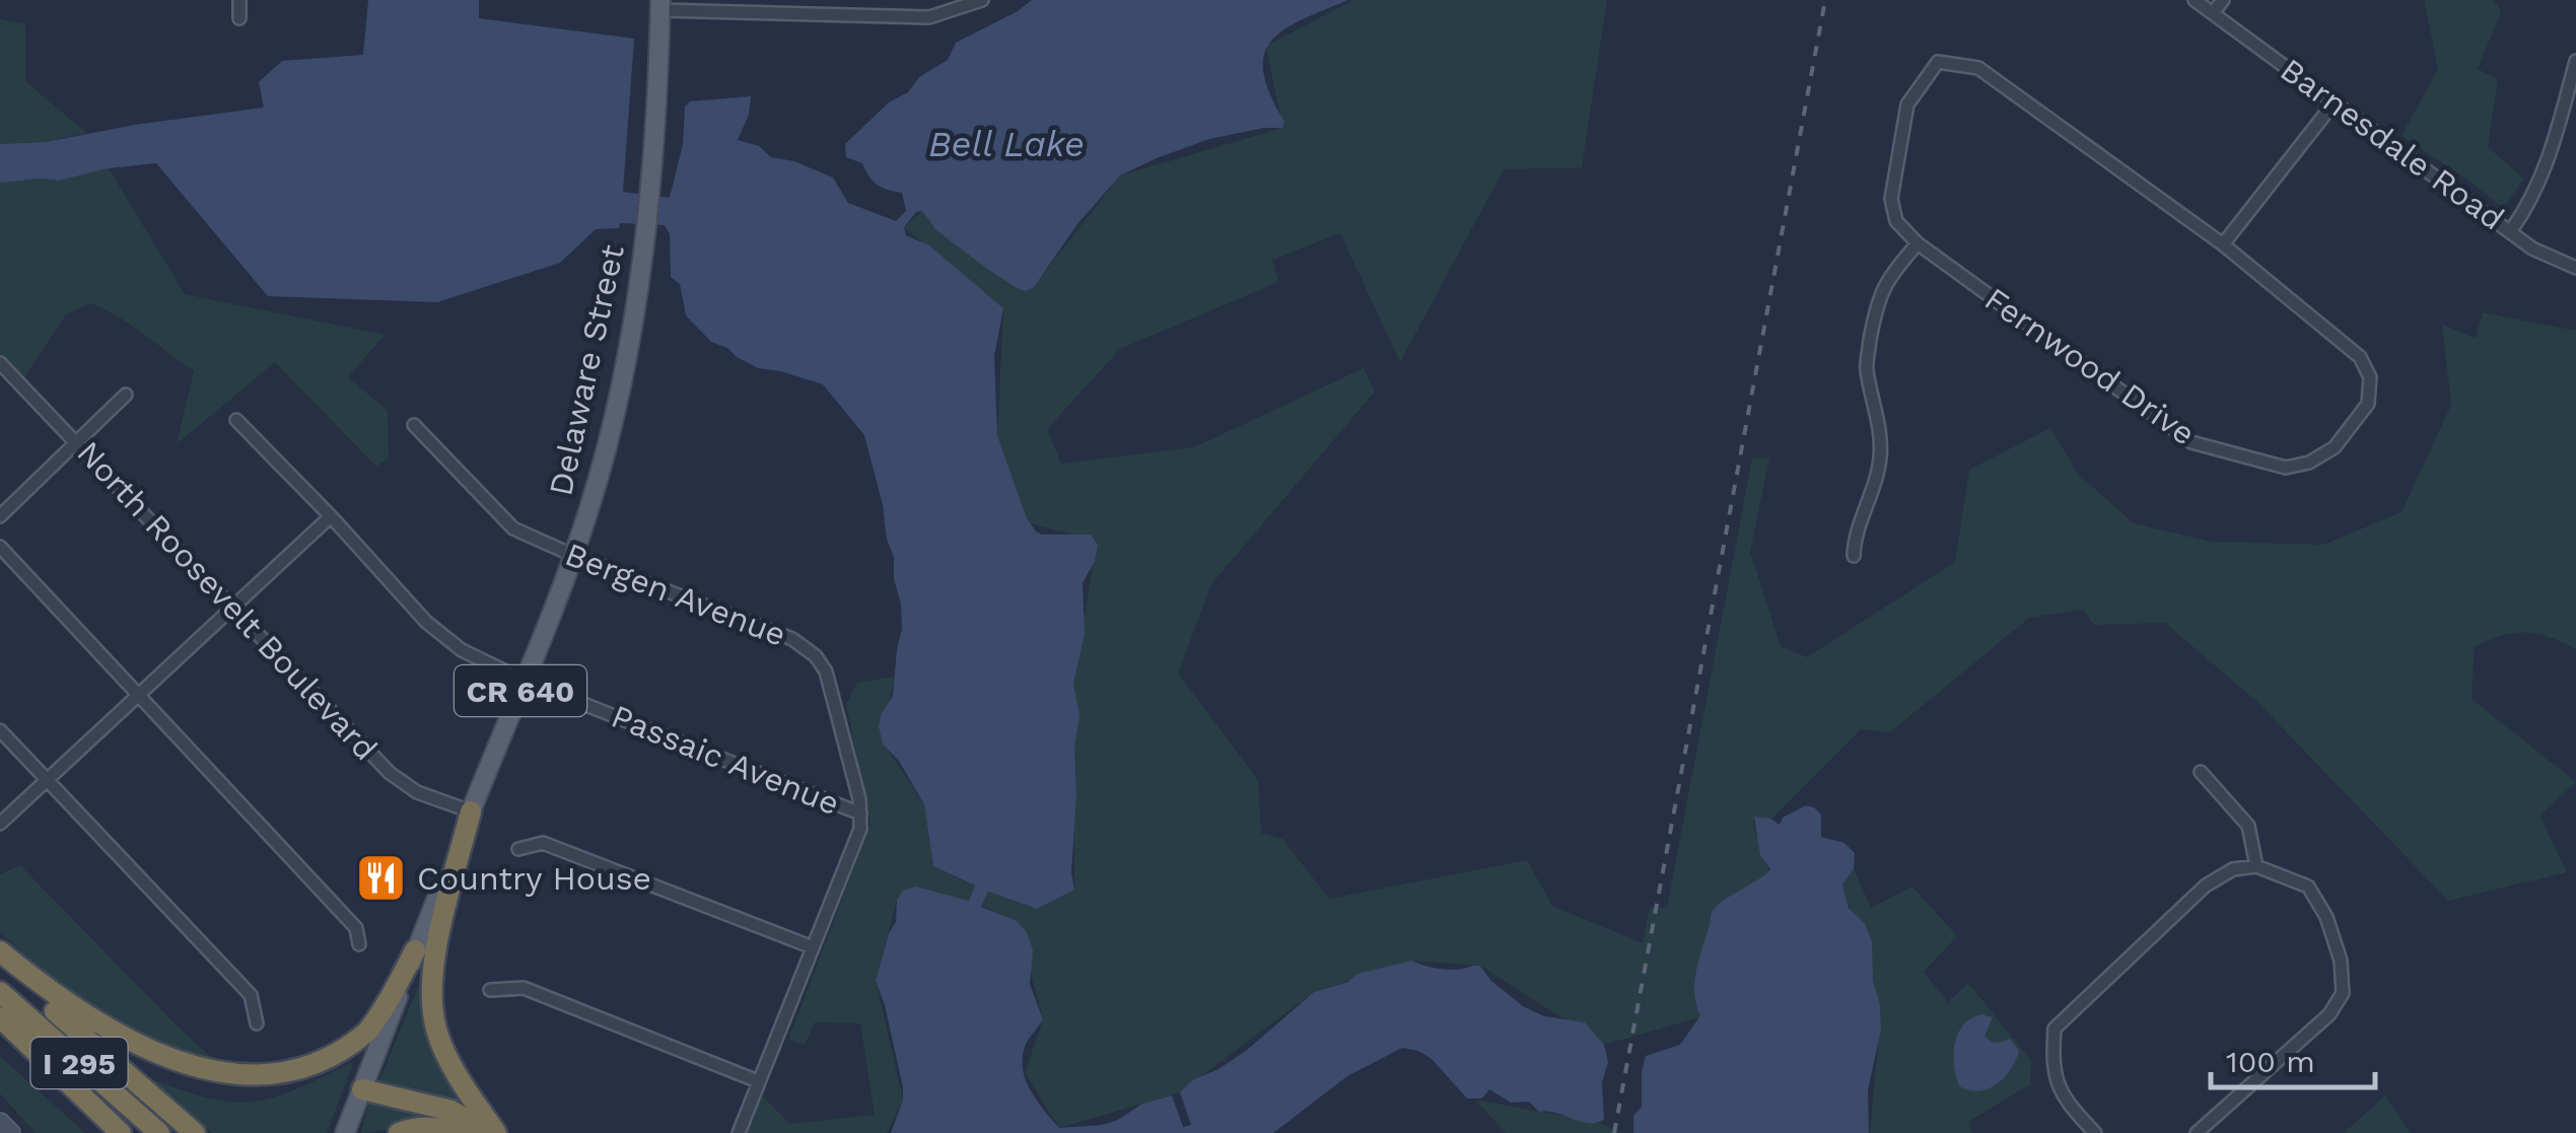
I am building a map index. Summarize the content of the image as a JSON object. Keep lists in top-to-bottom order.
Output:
{
  "streets": {
    "highway": ["I 295"],
    "main road": ["Delaware Street", "CR 640"],
    "street": [
      "Barnesdale Road",
      "Fernwood Drive",
      "Bergen Avenue",
      "North Roosevelt Boulevard",
      "Passaic Avenue"
    ]
  },
  "crossings": [
    ["Delaware Street", "Bergen Avenue"],
    ["Delaware Street", "North Roosevelt Boulevard"],
    ["Delaware Street", "Passaic Avenue"],
    ["Bergen Avenue", "Passaic Avenue"]
  ],
  "water": ["Bell Lake"],
  "places": {
    "restaurant": ["Country House"]
  },
  "scale_bar": "100 m"
}
